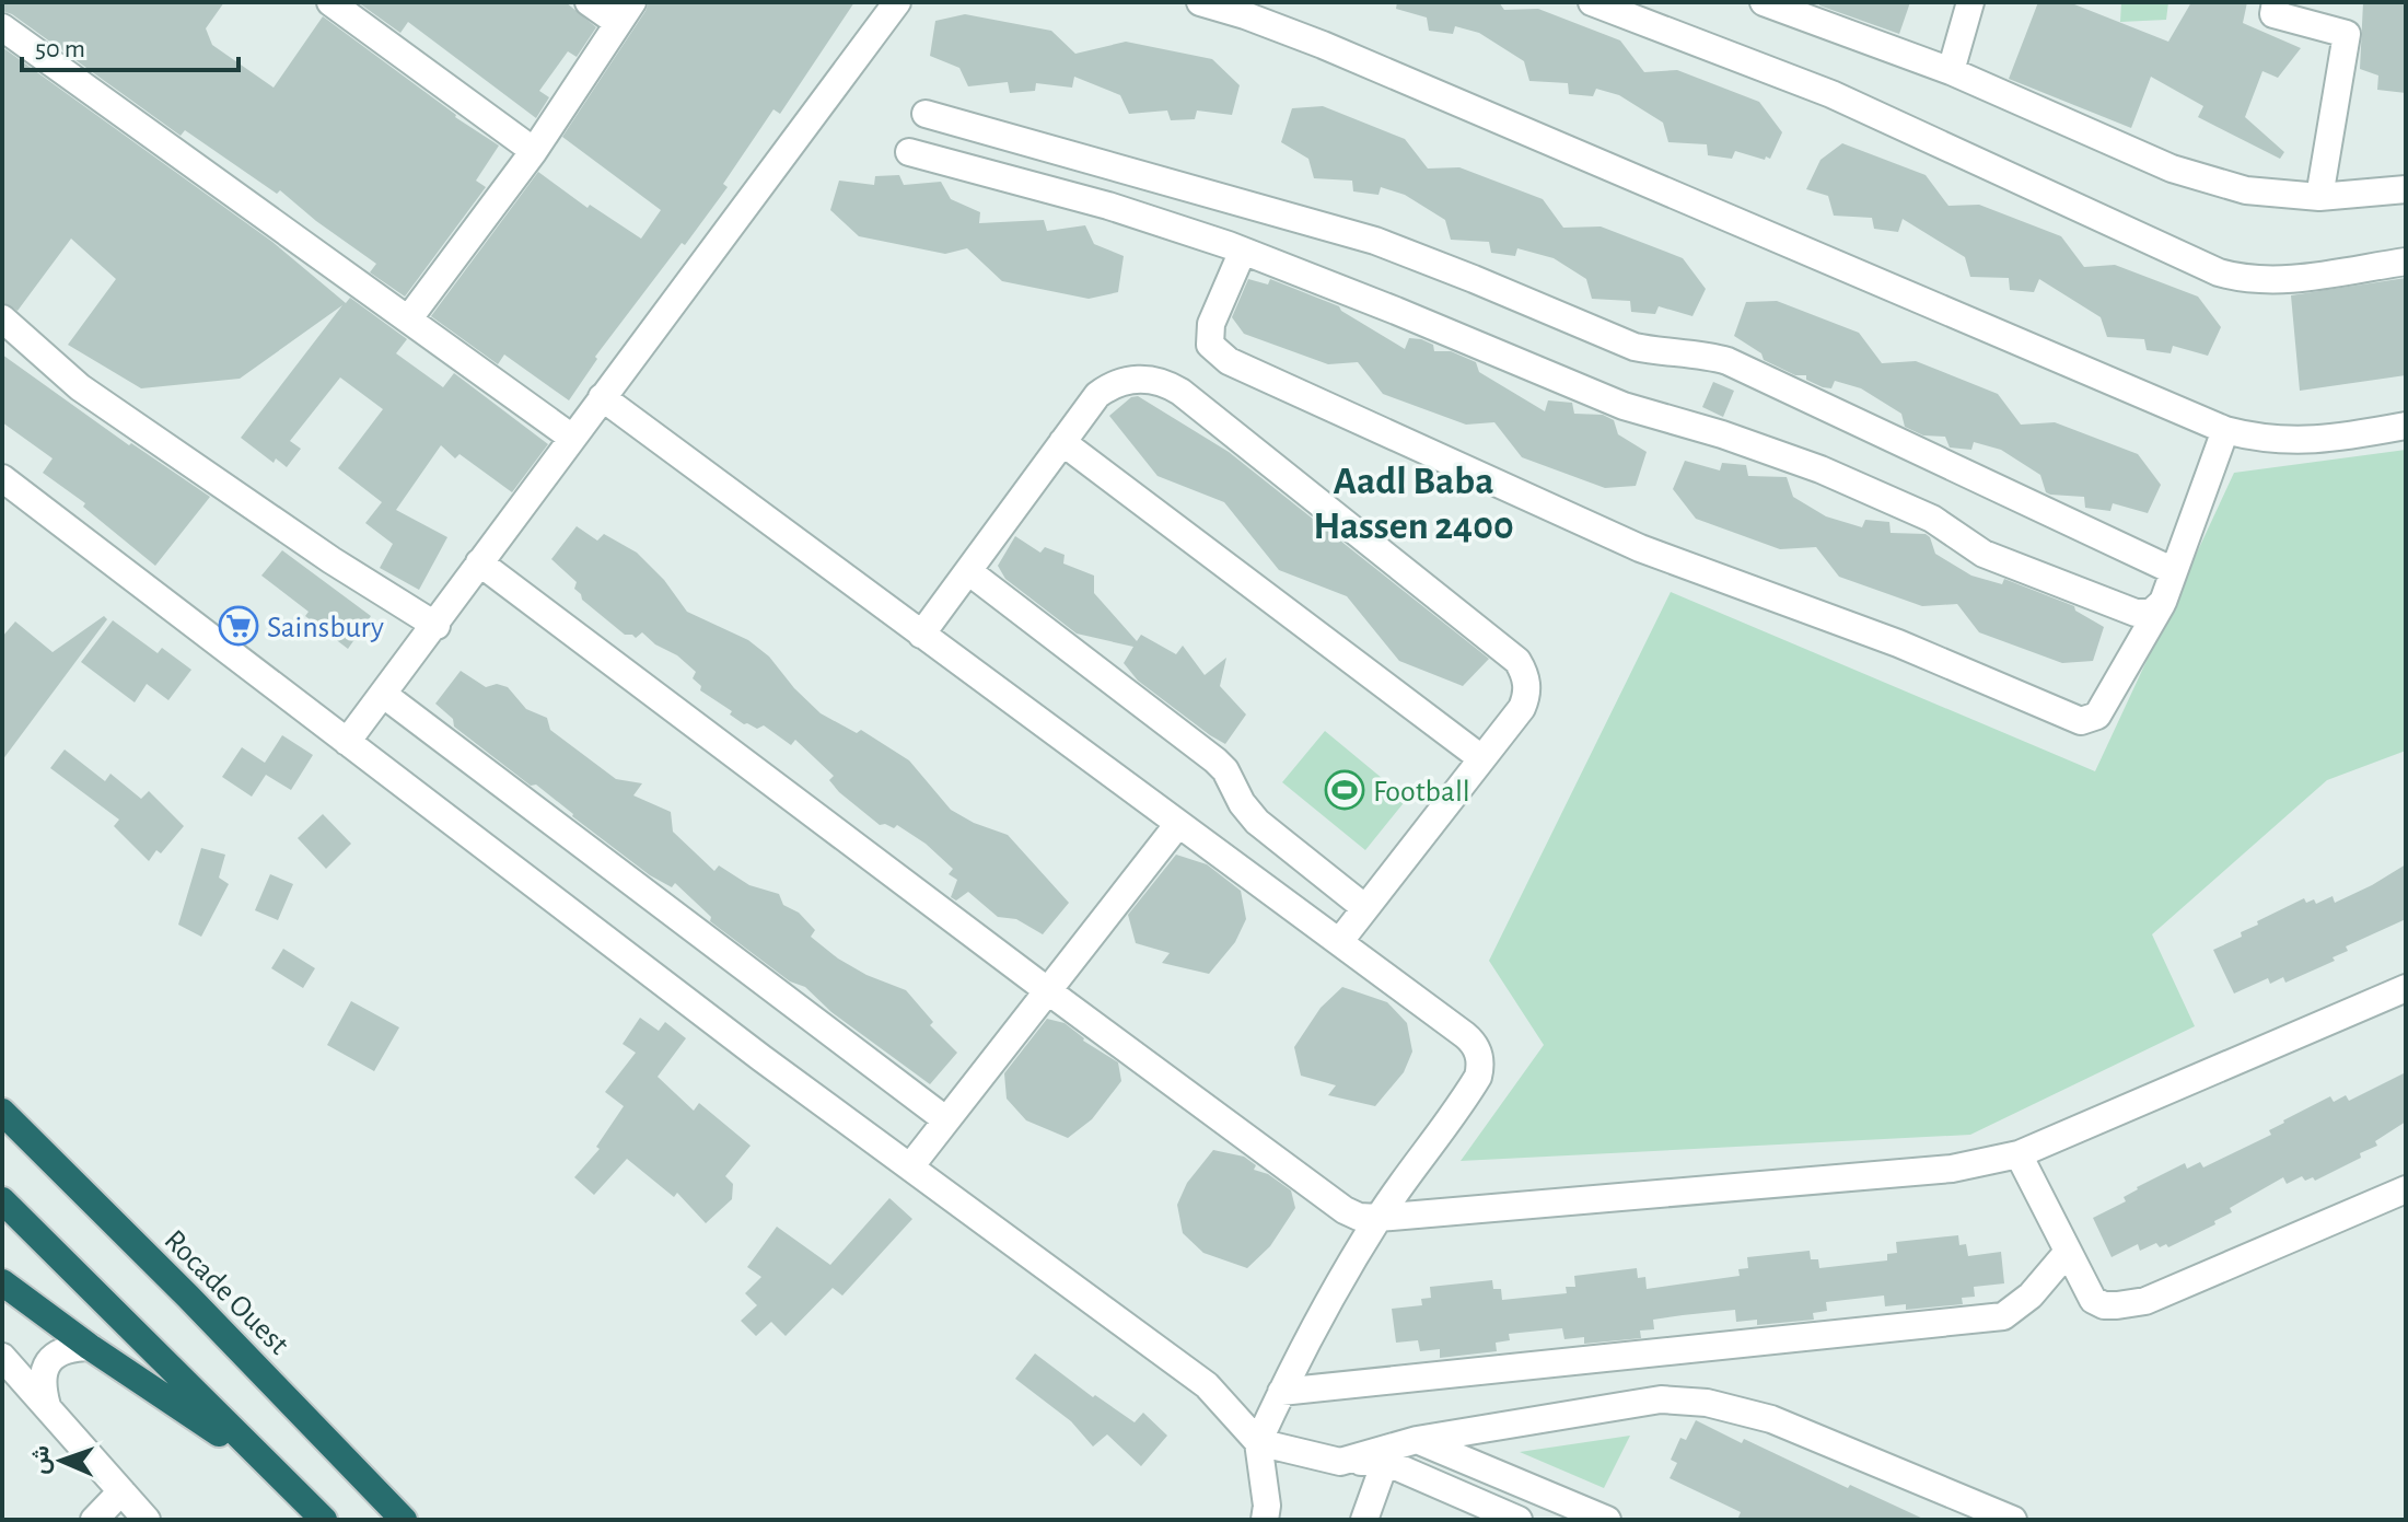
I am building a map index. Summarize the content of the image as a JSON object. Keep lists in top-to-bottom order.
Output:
{
  "streets": {
    "highway": ["Rocade Ouest"]
  },
  "districts": ["Aadl Baba Hassen 2400"],
  "places": {
    "supermarket": ["Sainsbury"],
    "sports": ["Football"]
  },
  "scale_bar": "50 m",
  "north": "left"
}
